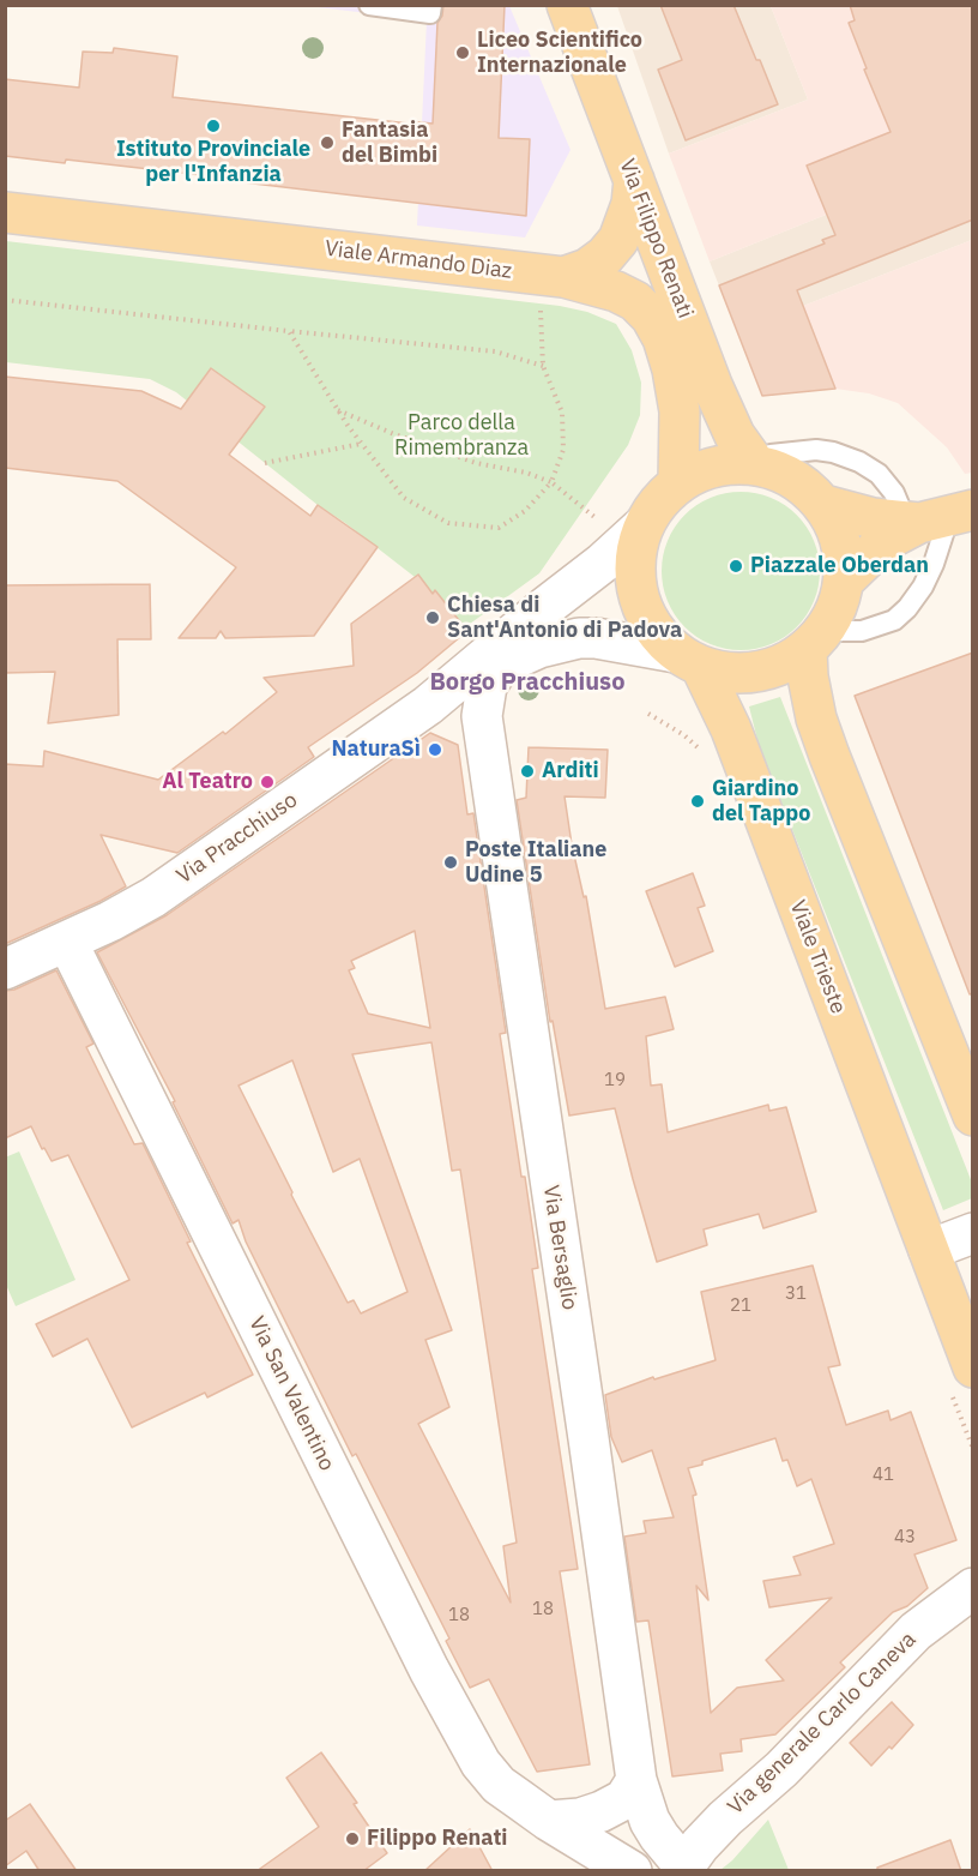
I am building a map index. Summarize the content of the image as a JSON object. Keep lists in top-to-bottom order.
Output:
{
  "streets": {
    "main road": ["Via Filippo Renati", "Viale Armando Diaz", "Viale Trieste"],
    "street": [
      "Via Pracchiuso",
      "Via Bersaglio",
      "Via San Valentino",
      "Via generale Carlo Caneva"
    ]
  },
  "crossings": [
    ["Via Filippo Renati", "Viale Armando Diaz"],
    ["Via Filippo Renati", "Via Pracchiuso"],
    ["Via Filippo Renati", "Viale Trieste"],
    ["Via Filippo Renati", "Via Bersaglio"],
    ["Viale Armando Diaz", "Via Pracchiuso"],
    ["Viale Armando Diaz", "Viale Trieste"],
    ["Viale Armando Diaz", "Via Bersaglio"],
    ["Via Pracchiuso", "Viale Trieste"],
    ["Via Pracchiuso", "Via Bersaglio"],
    ["Via Pracchiuso", "Via San Valentino"],
    ["Viale Trieste", "Via Bersaglio"],
    ["Via Bersaglio", "Via generale Carlo Caneva"]
  ],
  "districts": ["Borgo Pracchiuso"],
  "parks": ["Parco della Rimembranza"],
  "places": [
    "Liceo Scientifico Internazionale",
    "Istituto Provinciale per l'Infanzia",
    "Fantasia del Bimbi",
    "Piazzale Oberdan",
    "Chiesa di Sant'Antonio di Padova",
    "NaturaSì",
    "Arditi",
    "Al Teatro",
    "Giardino del Tappo",
    "Poste Italiane Udine 5",
    "Filippo Renati"
  ],
  "house_numbers": [
    "19",
    "31",
    "21",
    "41",
    "43",
    "18",
    "18"
  ]
}
